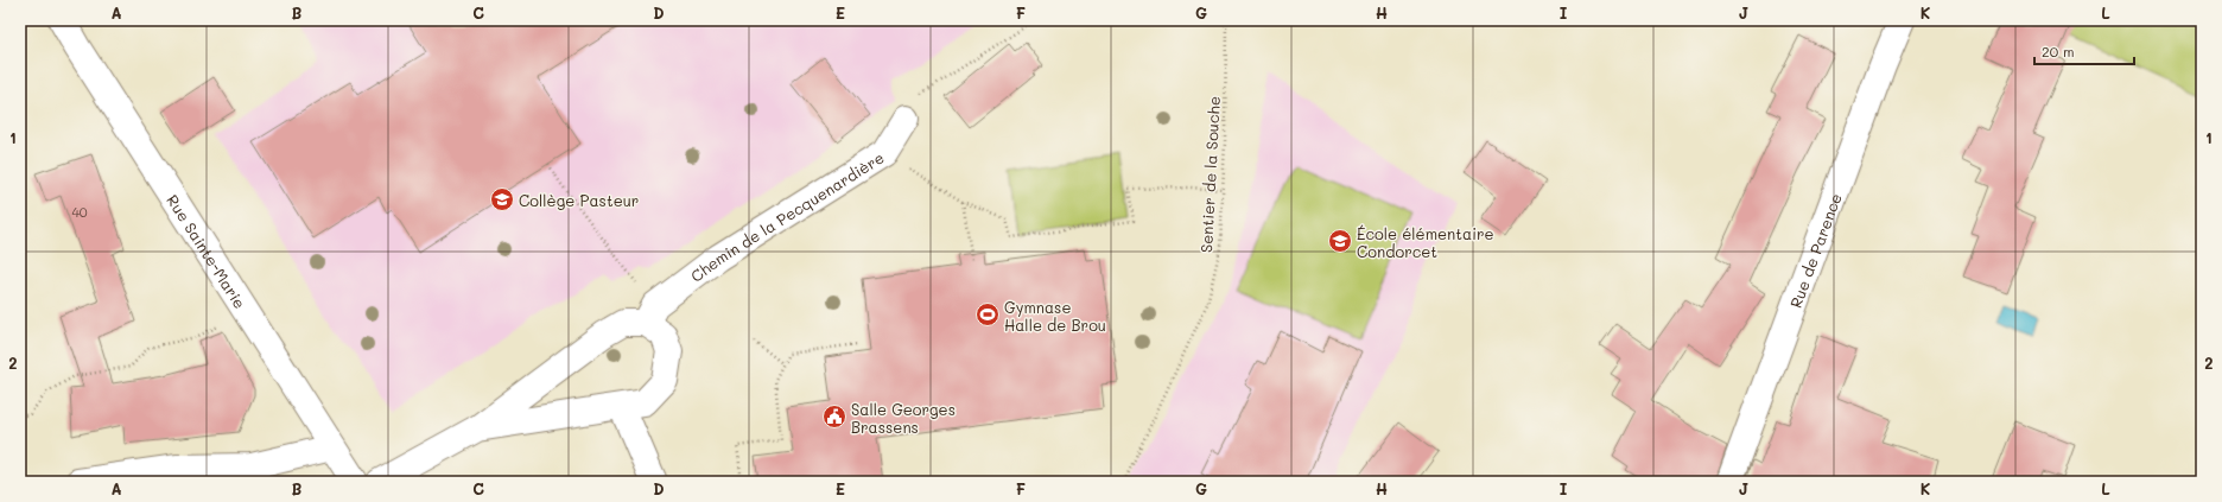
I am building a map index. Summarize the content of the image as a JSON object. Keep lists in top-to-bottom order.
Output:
{
  "streets": {
    "street": ["Chemin de la Pecquenardière", "Rue de Parence", "Rue Sainte-Marie"],
    "path": ["Sentier de la Souche"]
  },
  "places": {
    "school or university": ["Collège Pasteur", "École élémentaire Condorcet"],
    "sports": ["Gymnase Halle de Brou"],
    "public building": ["Salle Georges Brassens"]
  },
  "house_numbers": ["40"],
  "scale_bar": "20 m",
  "grid": {
    "columns": [
      "A",
      "B",
      "C",
      "D",
      "E",
      "F",
      "G",
      "H",
      "I",
      "J",
      "K",
      "L"
    ],
    "rows": ["1", "2"]
  }
}
